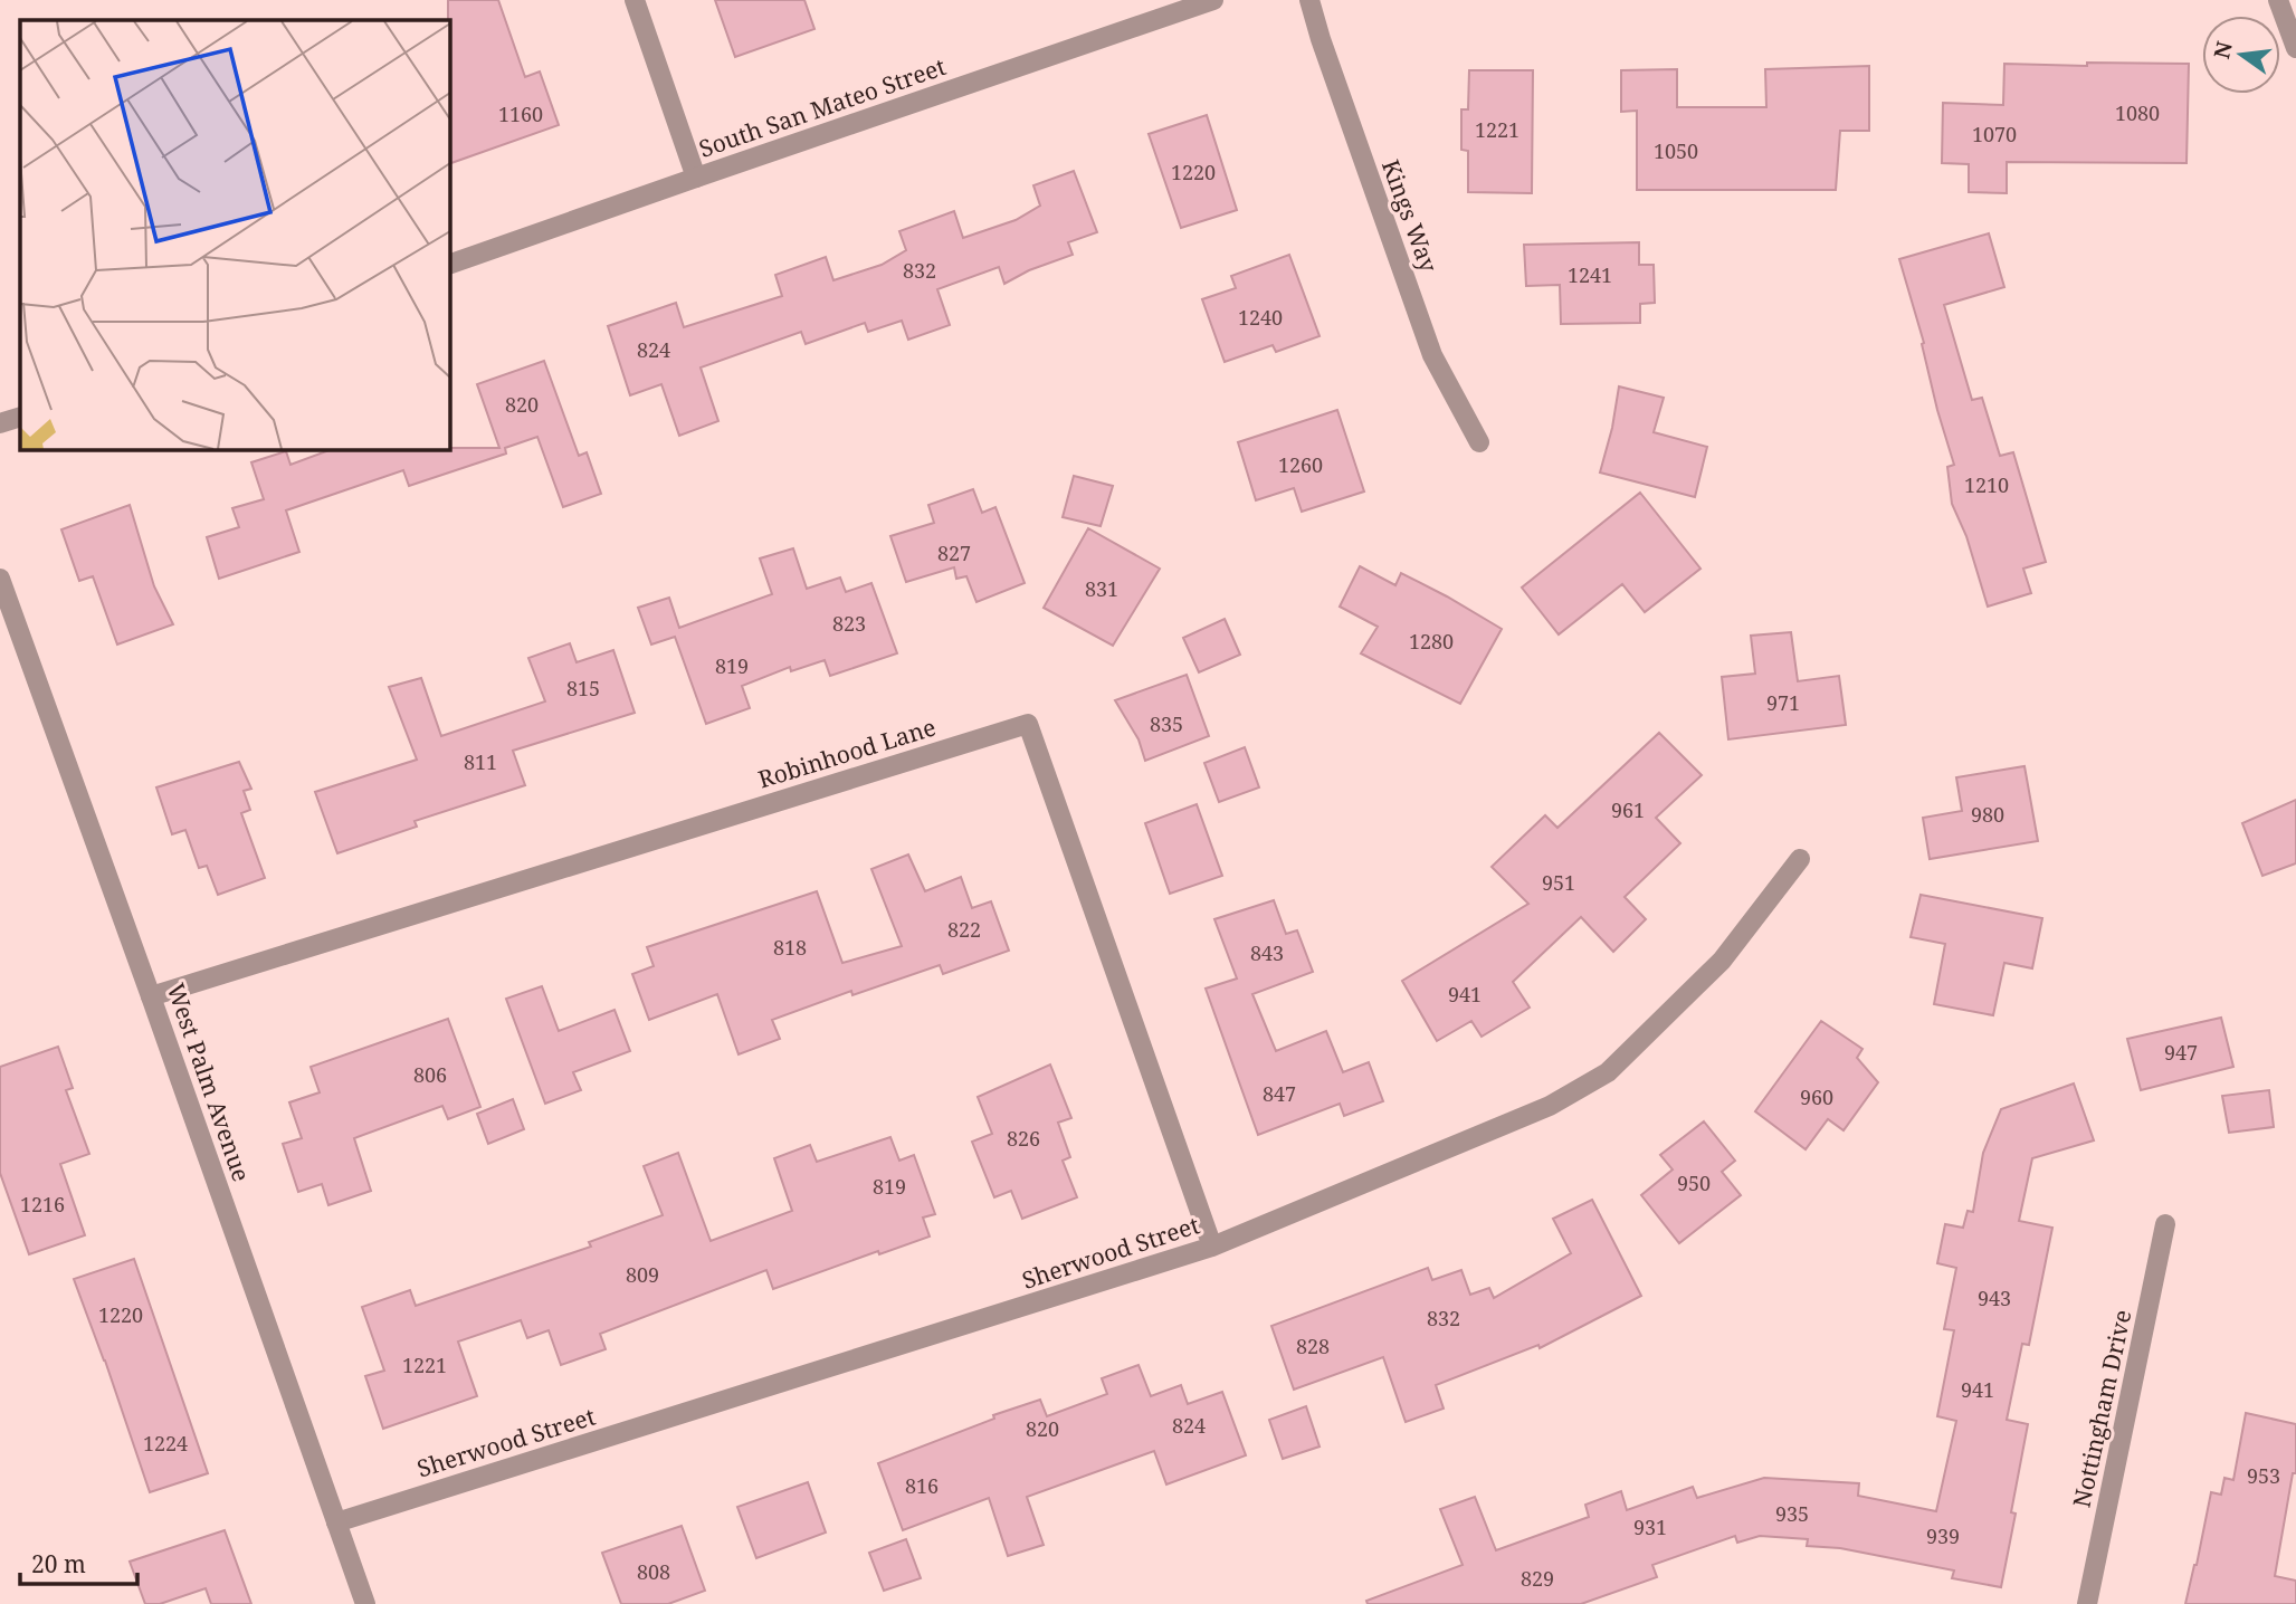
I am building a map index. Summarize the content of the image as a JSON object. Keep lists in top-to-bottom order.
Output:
{
  "streets": {
    "street": [
      "South San Mateo Street",
      "Kings Way",
      "Robinhood Lane",
      "West Palm Avenue",
      "Sherwood Street",
      "Nottingham Drive"
    ]
  },
  "crossings": [
    ["Robinhood Lane", "West Palm Avenue"],
    ["Robinhood Lane", "Sherwood Street"],
    ["West Palm Avenue", "Sherwood Street"]
  ],
  "house_numbers": [
    "1080",
    "1160",
    "1221",
    "1070",
    "1050",
    "1220",
    "832",
    "1241",
    "1240",
    "824",
    "820",
    "1260",
    "1210",
    "827",
    "831",
    "823",
    "1280",
    "819",
    "815",
    "971",
    "835",
    "811",
    "961",
    "980",
    "951",
    "822",
    "818",
    "843",
    "941",
    "947",
    "806",
    "847",
    "960",
    "826",
    "950",
    "819",
    "1216",
    "809",
    "943",
    "1220",
    "832",
    "828",
    "1221",
    "941",
    "824",
    "820",
    "1224",
    "953",
    "816",
    "935",
    "931",
    "939",
    "808",
    "829"
  ],
  "scale_bar": "20 m",
  "north": "left"
}
